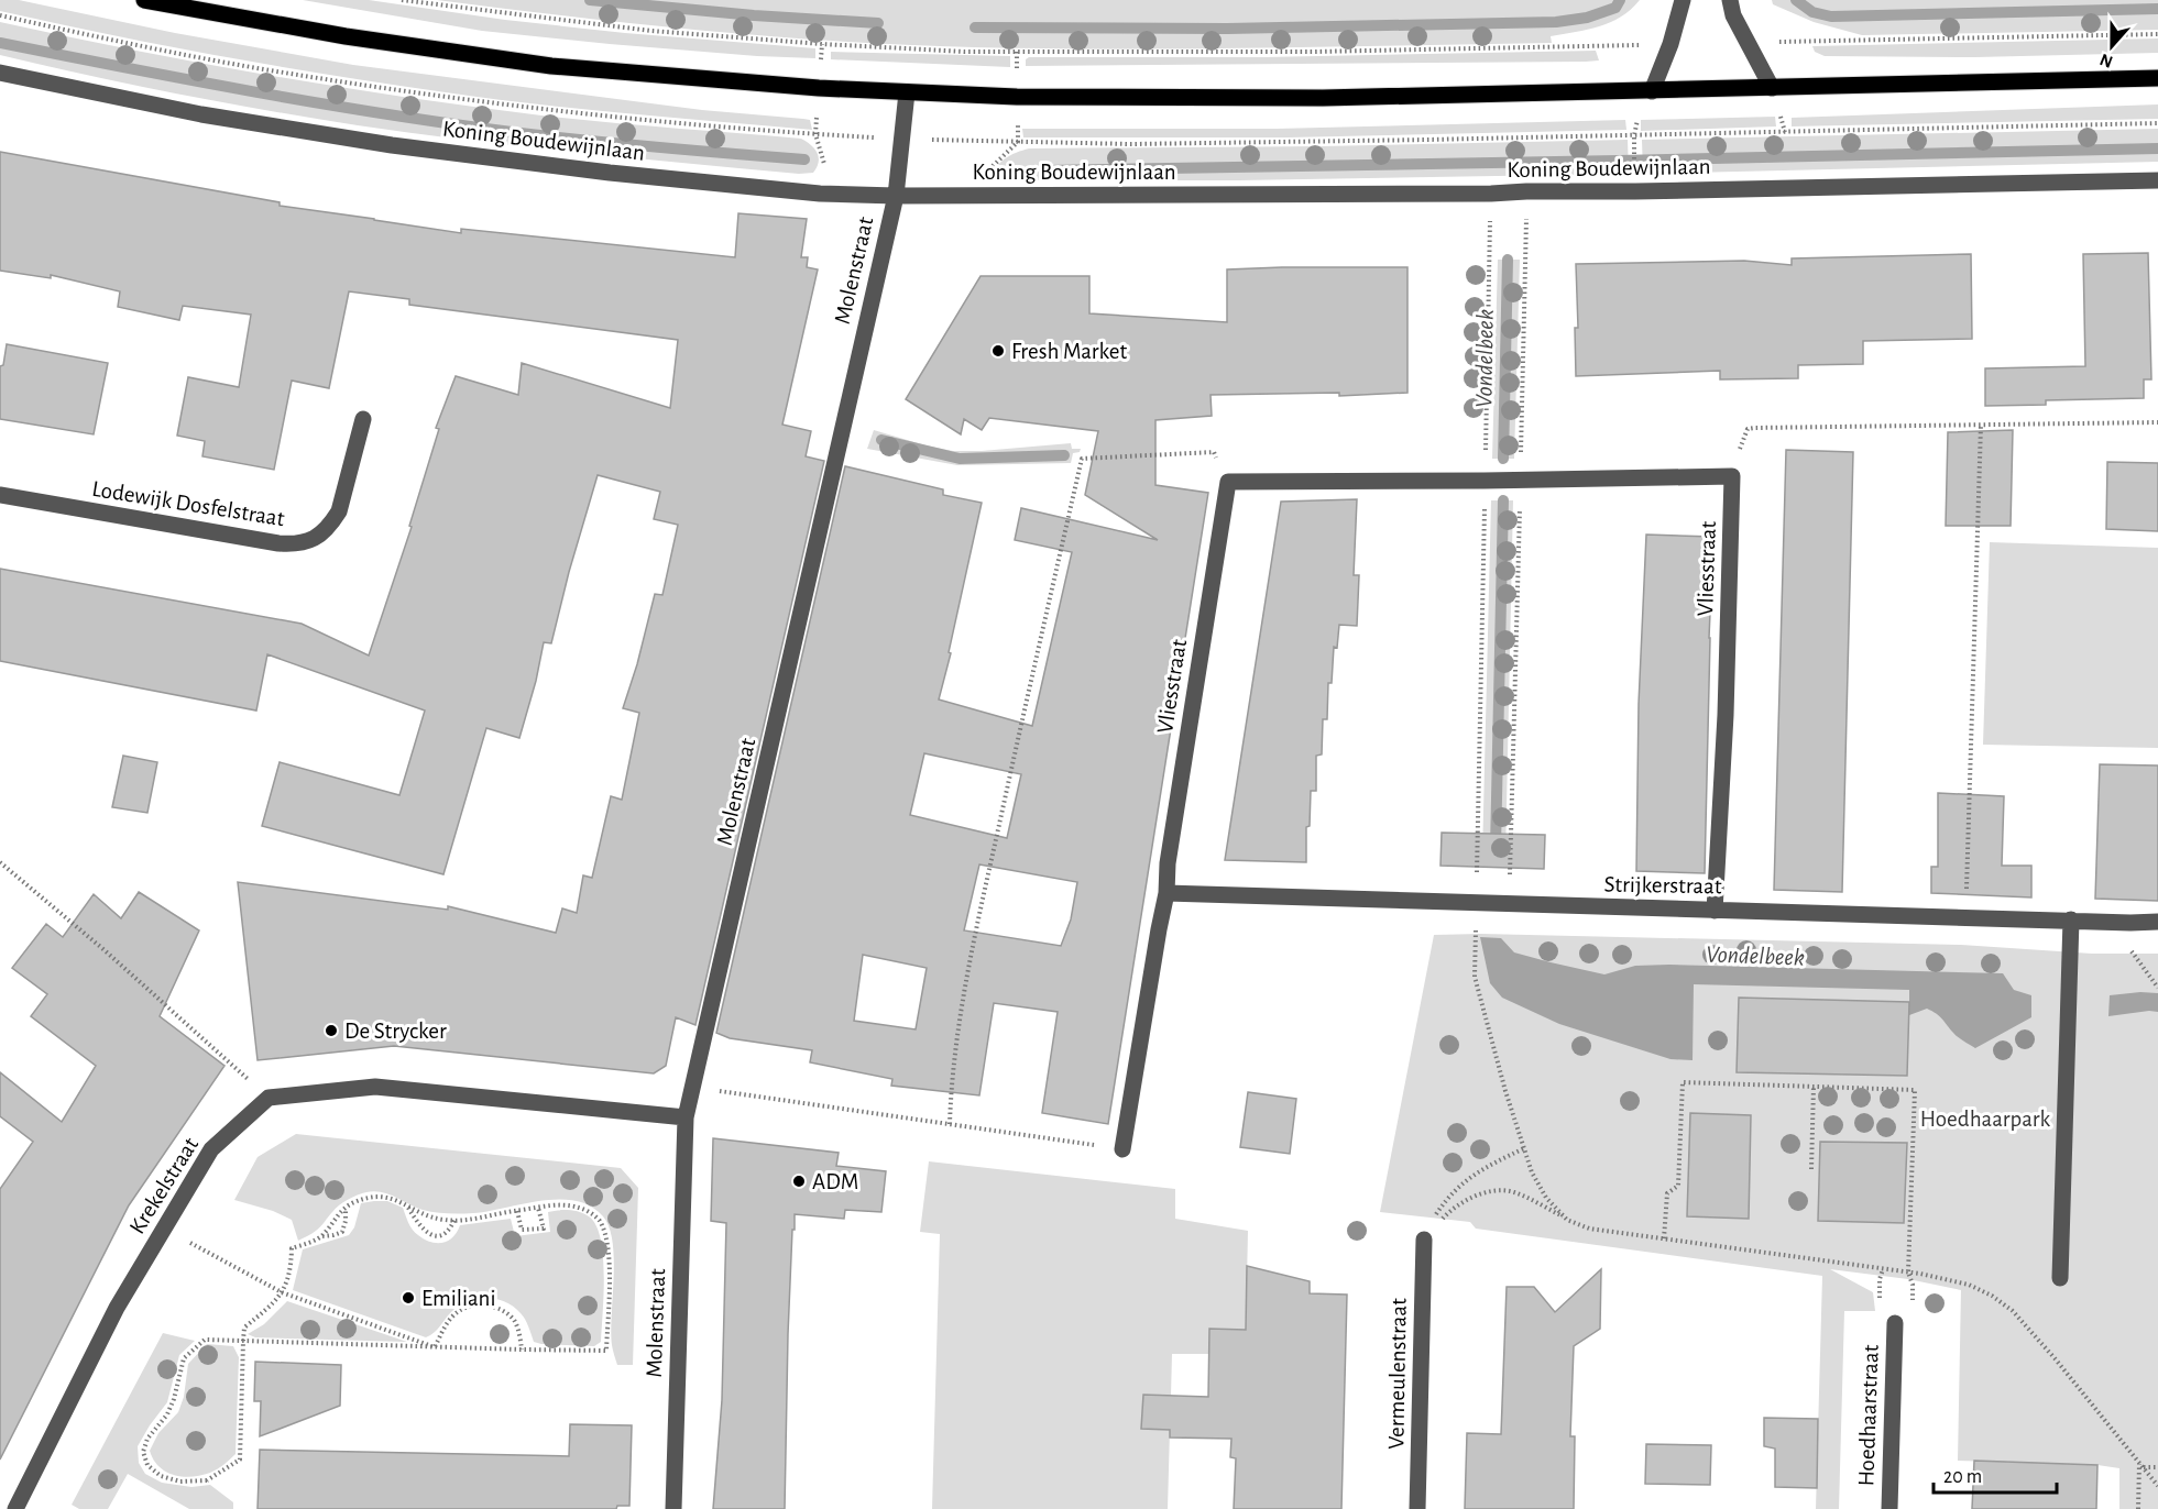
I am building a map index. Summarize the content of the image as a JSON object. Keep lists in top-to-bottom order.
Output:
{
  "streets": {
    "street": [
      "Koning Boudewijnlaan",
      "Molenstraat",
      "Lodewijk Dosfelstraat",
      "Vliesstraat",
      "Strijkerstraat",
      "Krekelstraat",
      "Vermeulenstraat",
      "Hoedhaarstraat"
    ]
  },
  "crossings": [
    ["Koning Boudewijnlaan", "Molenstraat"],
    ["Vliesstraat", "Strijkerstraat"]
  ],
  "water": ["Vondelbeek"],
  "parks": ["Hoedhaarpark"],
  "places": [
    "Fresh Market",
    "De Strycker",
    "ADM",
    "Emiliani"
  ],
  "scale_bar": "20 m",
  "north": "bottom"
}
